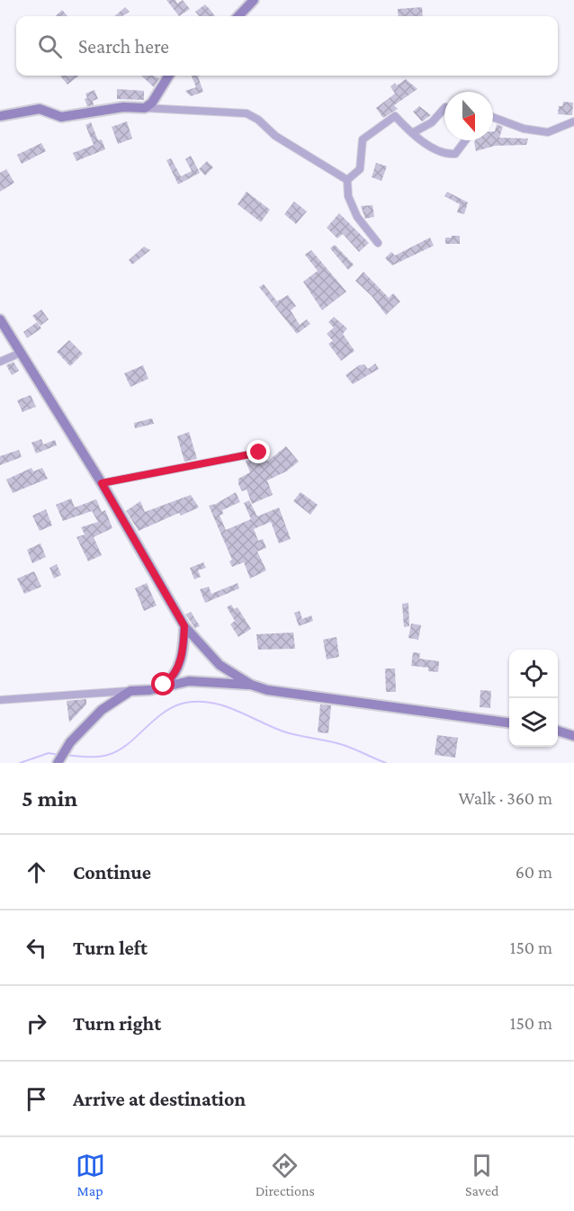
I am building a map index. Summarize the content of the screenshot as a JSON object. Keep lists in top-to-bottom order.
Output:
{
  "north": "bottom",
  "page": {
    "search": "Search here",
    "heading": ["5 min", "Walk · 360 m"],
    "list": [
      ["Continue", "60 m"],
      ["Turn left", "150 m"],
      ["Turn right", "150 m"],
      "Arrive at destination"
    ],
    "nav": ["Map", "Directions", "Saved"]
  }
}
